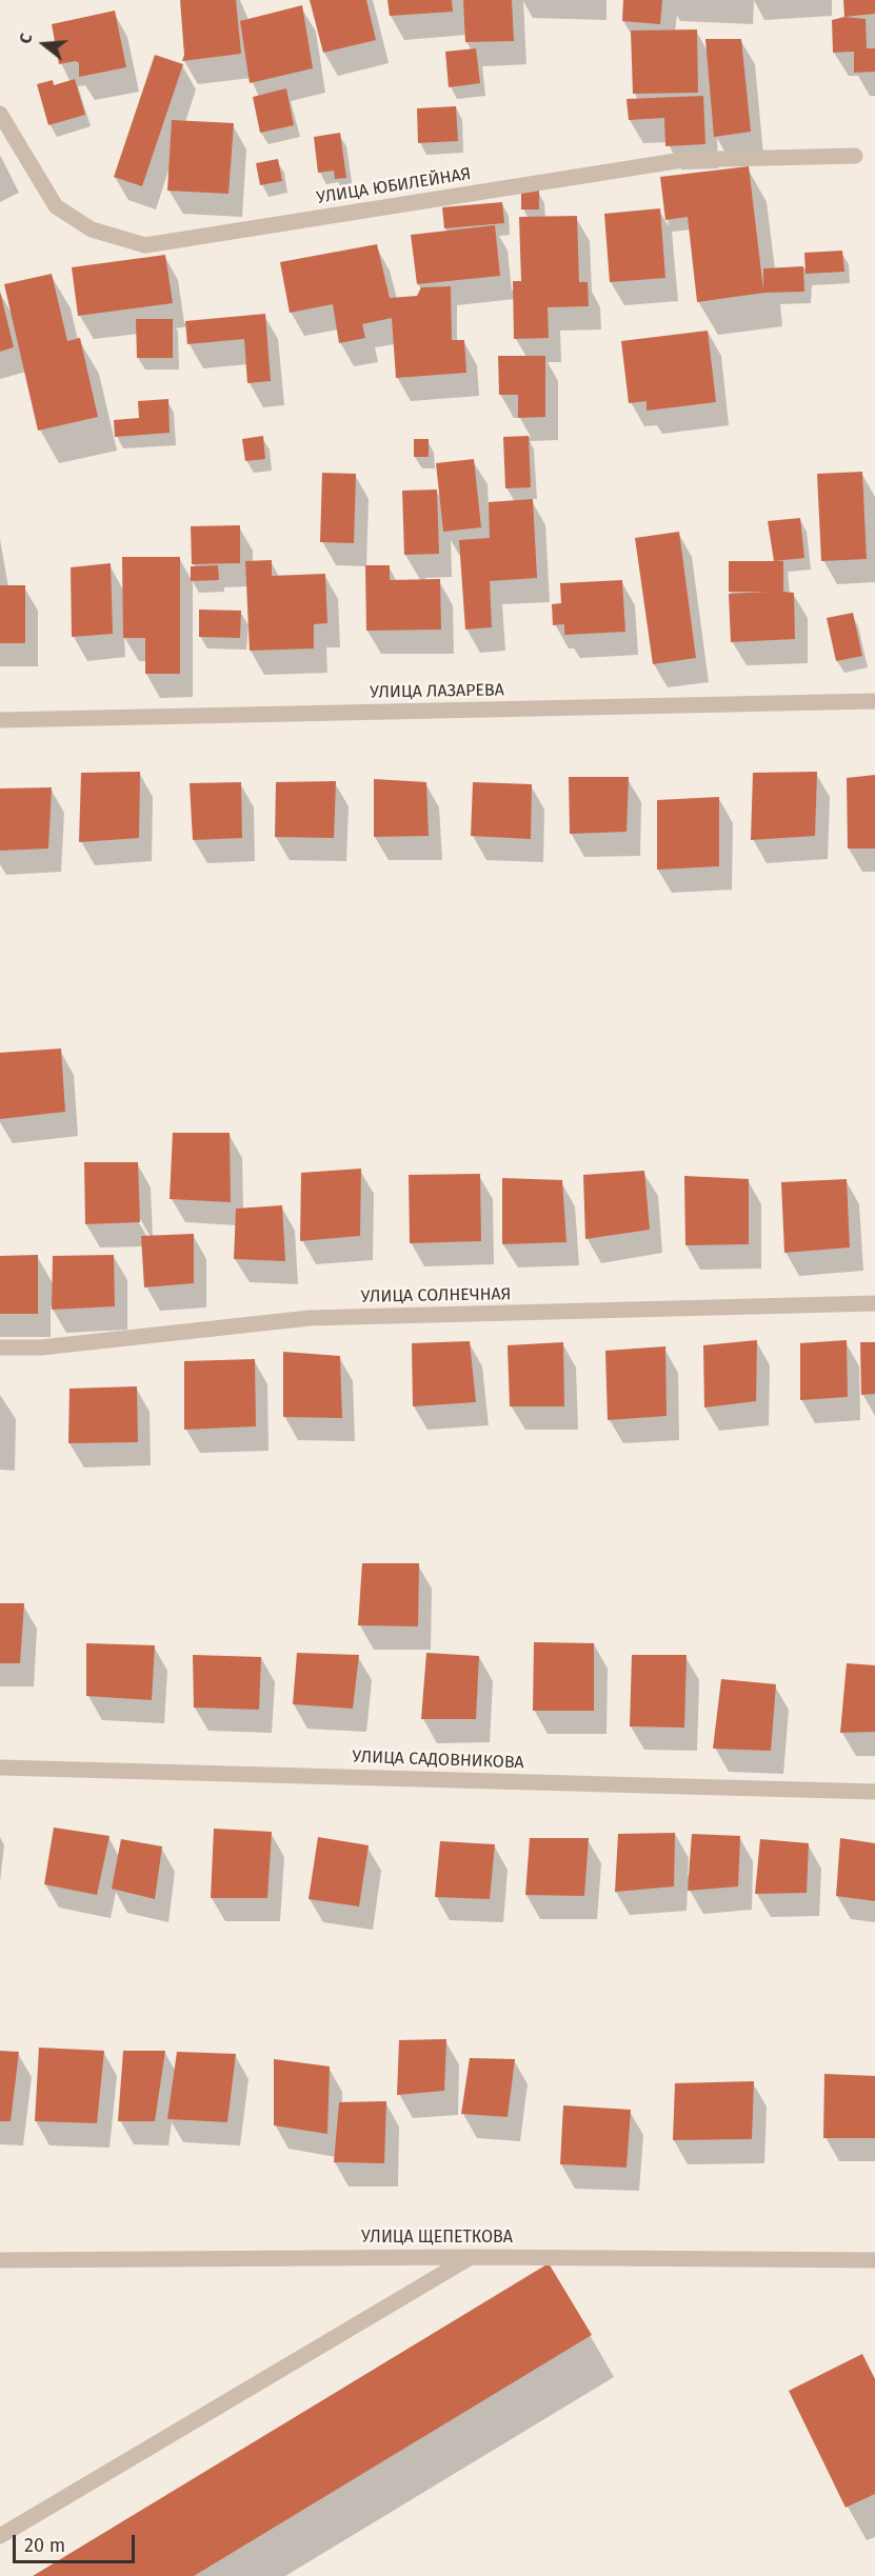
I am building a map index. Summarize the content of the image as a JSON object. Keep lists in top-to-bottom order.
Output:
{
  "streets": {
    "street": [
      "УЛИЦА ЮБИЛЕЙНАЯ",
      "УЛИЦА ЛАЗАРЕВА",
      "УЛИЦА СОЛНЕЧНАЯ",
      "УЛИЦА САДОВНИКОВА",
      "УЛИЦА ЩЕПЕТКОВА"
    ]
  },
  "scale_bar": "20 m",
  "north": "left"
}
